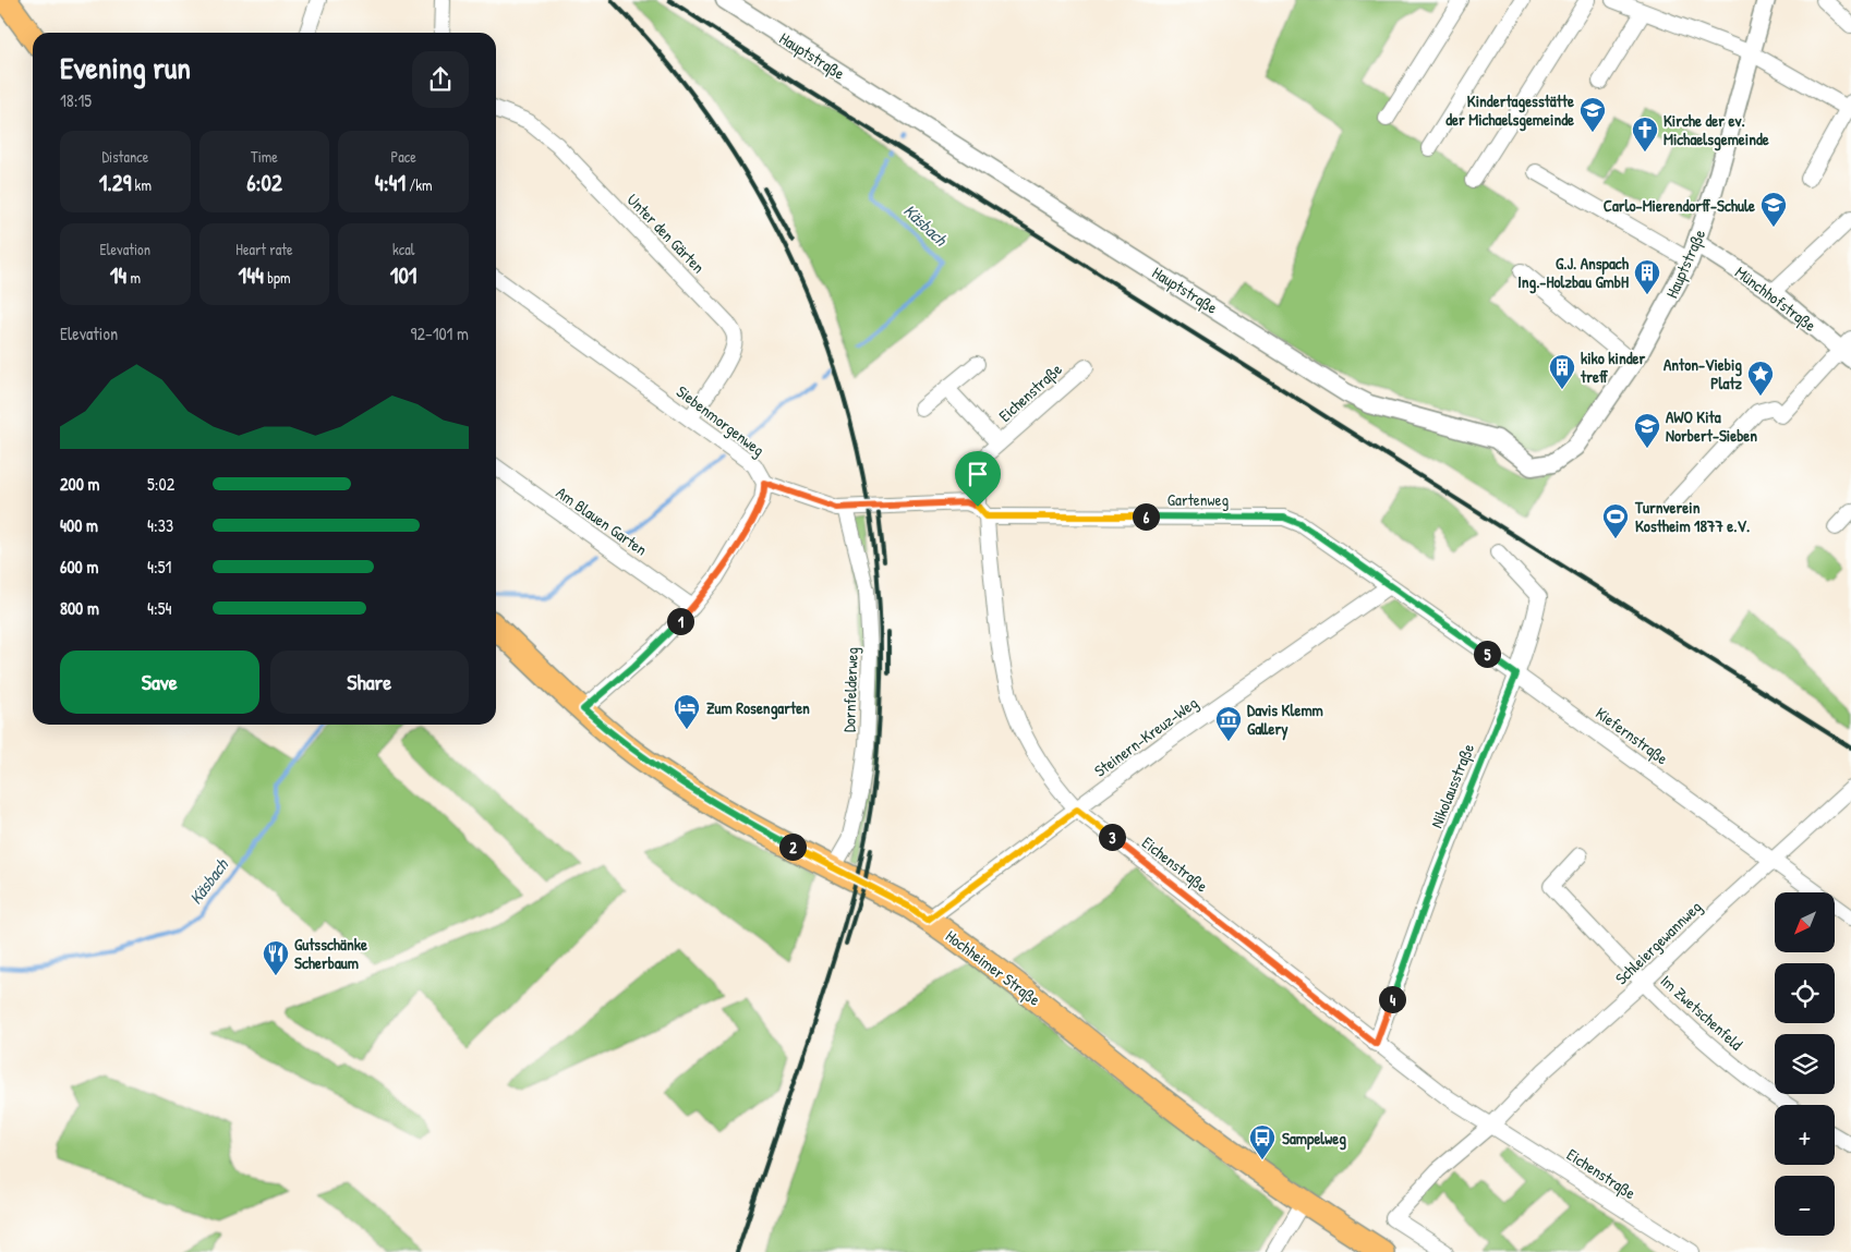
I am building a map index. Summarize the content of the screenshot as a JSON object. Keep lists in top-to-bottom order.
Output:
{
  "streets": {
    "main road": ["Hochheimer Straße"],
    "street": [
      "Hauptstraße",
      "Unter den Gärten",
      "Münchhofstraße",
      "Eichenstraße",
      "Siebenmorgenweg",
      "Gartenweg",
      "Am Blauen Garten",
      "Dornfelderweg",
      "Kiefernstraße",
      "Steinern-Kreuz-Weg",
      "Nikolausstraße",
      "Schleiergewannweg",
      "Im Zwetschenfeld"
    ]
  },
  "crossings": [
    ["Hauptstraße", "Münchhofstraße"],
    ["Unter den Gärten", "Siebenmorgenweg"],
    ["Eichenstraße", "Gartenweg"],
    ["Eichenstraße", "Steinern-Kreuz-Weg"],
    ["Eichenstraße", "Nikolausstraße"],
    ["Eichenstraße", "Schleiergewannweg"],
    ["Siebenmorgenweg", "Gartenweg"],
    ["Siebenmorgenweg", "Am Blauen Garten"],
    ["Siebenmorgenweg", "Hochheimer Straße"],
    ["Gartenweg", "Dornfelderweg"],
    ["Gartenweg", "Kiefernstraße"],
    ["Gartenweg", "Steinern-Kreuz-Weg"],
    ["Dornfelderweg", "Hochheimer Straße"],
    ["Kiefernstraße", "Steinern-Kreuz-Weg"],
    ["Kiefernstraße", "Nikolausstraße"],
    ["Kiefernstraße", "Schleiergewannweg"],
    ["Steinern-Kreuz-Weg", "Hochheimer Straße"],
    ["Schleiergewannweg", "Im Zwetschenfeld"]
  ],
  "water": ["Käsbach"],
  "places": {
    "school or university": ["Kindertagesstätte der Michaelsgemeinde", "Carlo-Mierendorff-Schule", "AWO Kita Norbert-Sieben"],
    "church": ["Kirche der ev. Michaelsgemeinde"],
    "building": ["G.J. Anspach Ing.-Holzbau GmbH", "kiko kinder treff"],
    "place": ["Anton-Viebig Platz"],
    "sports": ["Turnverein Kostheim 1877 e.V."],
    "hotel": ["Zum Rosengarten"],
    "museum": ["Davis Klemm Gallery"],
    "restaurant": ["Gutsschänke Scherbaum"],
    "bus stop": ["Sampelweg"]
  },
  "north": "bottom left",
  "page": {
    "heading": ["Evening run", "18:15"],
    "stats": [
      ["Distance", "1.29 km"],
      ["Time", "6:02"],
      ["Pace", "4:41 /km"],
      ["Elevation", "14 m"],
      ["Heart rate", "144 bpm"],
      ["kcal", "101"]
    ],
    "chart": ["Elevation", "92–101 m"],
    "list": [
      {
        "name": "200 m",
        "note": "5:02"
      },
      {
        "name": "400 m",
        "note": "4:33"
      },
      {
        "name": "600 m",
        "note": "4:51"
      },
      {
        "name": "800 m",
        "note": "4:54"
      }
    ],
    "pins": [
      "6",
      "1",
      "5",
      "3",
      "2",
      "4"
    ],
    "buttons": ["Save", "Share"],
    "map_buttons": ["+", "−"]
  }
}
